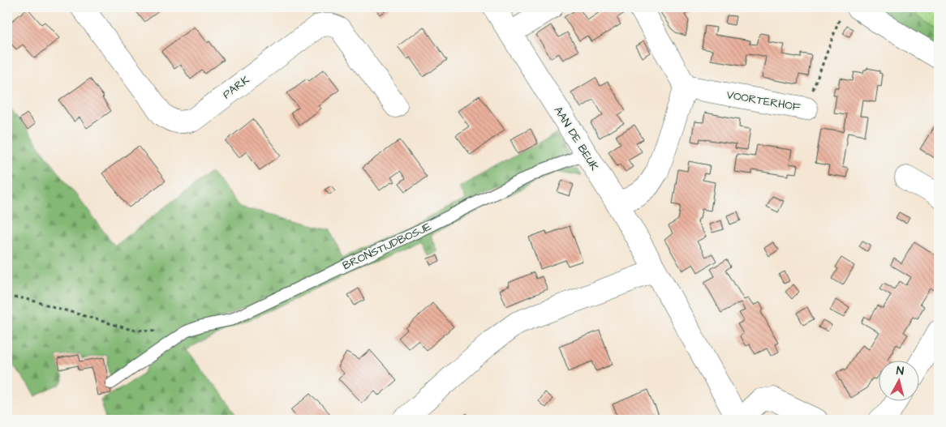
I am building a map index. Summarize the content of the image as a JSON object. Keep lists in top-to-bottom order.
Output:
{
  "streets": {
    "street": ["PARK", "VOORTERHOF", "AAN DE BEUK"],
    "lane": ["BRONSTIJDBOSJE"]
  },
  "crossings": [
    ["AAN DE BEUK", "BRONSTIJDBOSJE"]
  ],
  "north": "top"
}
